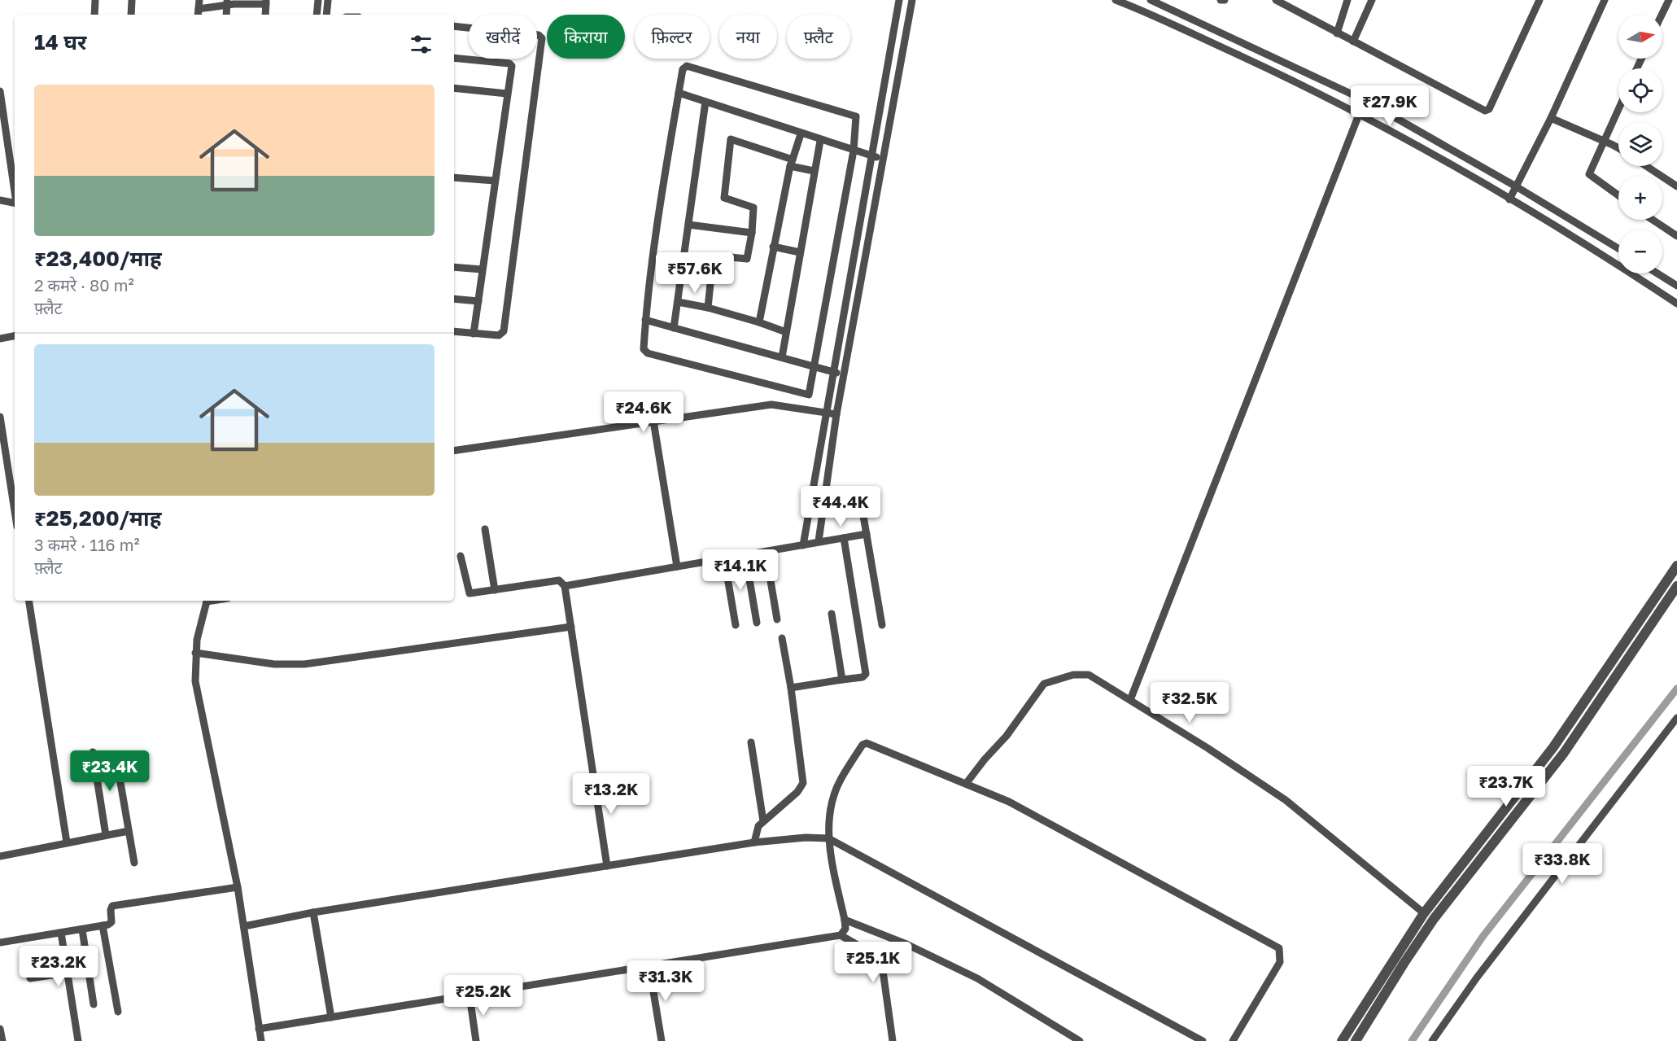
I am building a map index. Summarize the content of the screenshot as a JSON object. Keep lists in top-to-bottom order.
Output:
{
  "north": "right",
  "page": {
    "map_buttons": ["+", "−"],
    "chip": [
      "खरीदें",
      "किराया",
      "फ़िल्टर",
      "नया",
      "फ़्लैट"
    ],
    "heading": "14 घर",
    "list": [
      {
        "name": "₹23,400/माह",
        "note": "2 कमरे · 80 m² · फ़्लैट"
      },
      {
        "name": "₹25,200/माह",
        "note": "3 कमरे · 116 m² · फ़्लैट"
      }
    ],
    "price": [
      "₹27.9K",
      "₹57.6K",
      "₹24.6K",
      "₹44.4K",
      "₹14.1K",
      "₹32.5K",
      "₹23.4K",
      "₹23.7K",
      "₹13.2K",
      "₹33.8K",
      "₹25.1K",
      "₹23.2K",
      "₹31.3K",
      "₹25.2K"
    ]
  }
}
